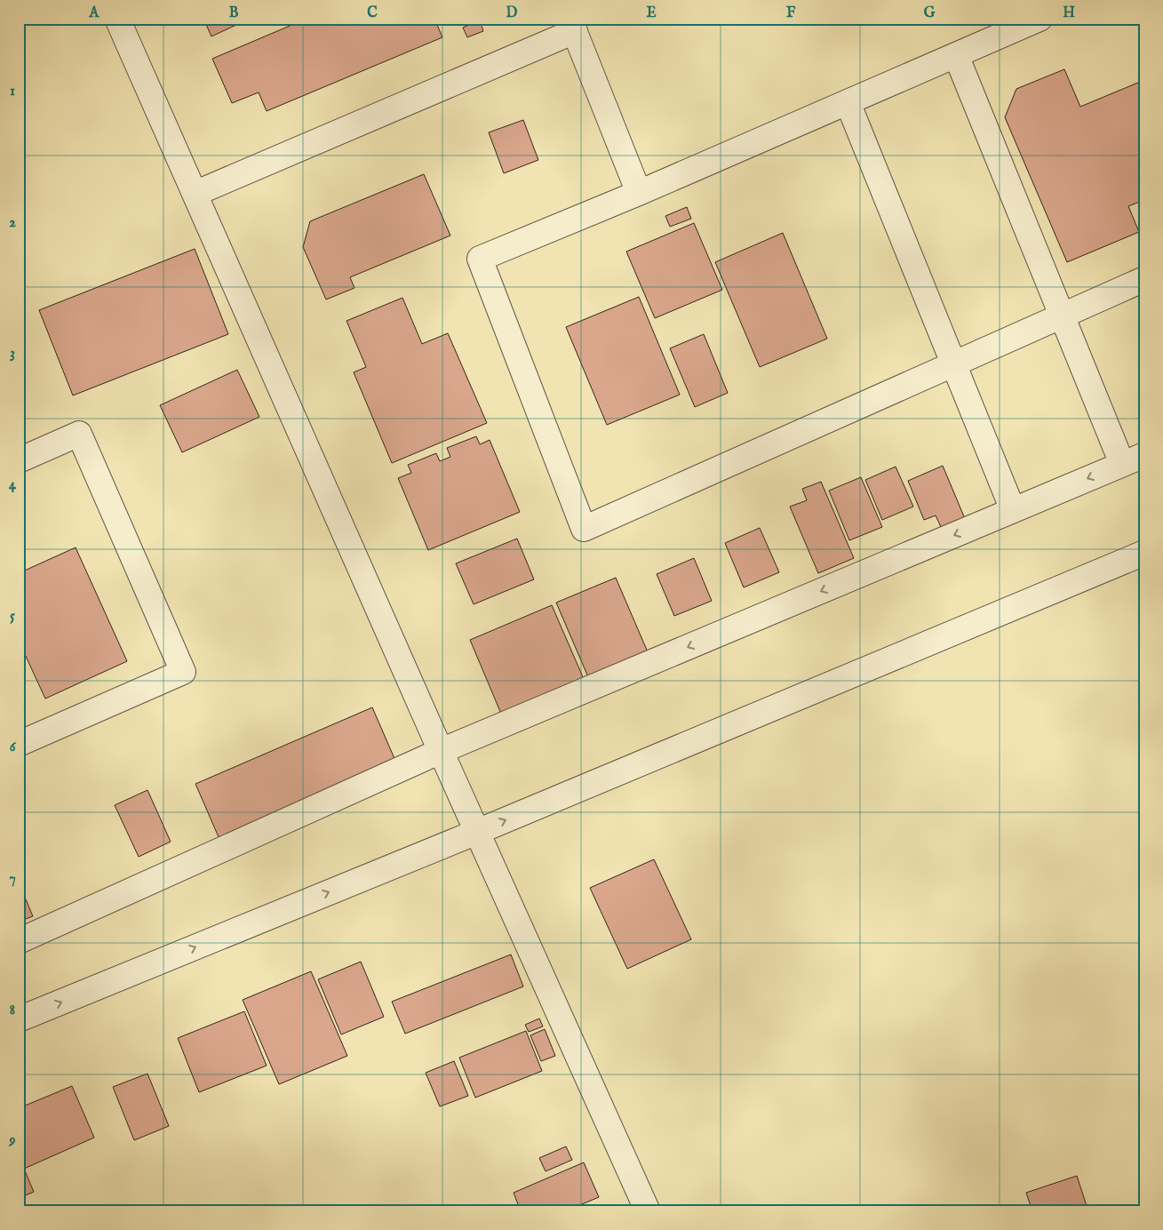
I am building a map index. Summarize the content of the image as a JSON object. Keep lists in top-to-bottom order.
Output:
{
  "grid": {
    "columns": [
      "A",
      "B",
      "C",
      "D",
      "E",
      "F",
      "G",
      "H"
    ],
    "rows": [
      "1",
      "2",
      "3",
      "4",
      "5",
      "6",
      "7",
      "8",
      "9"
    ]
  }
}
